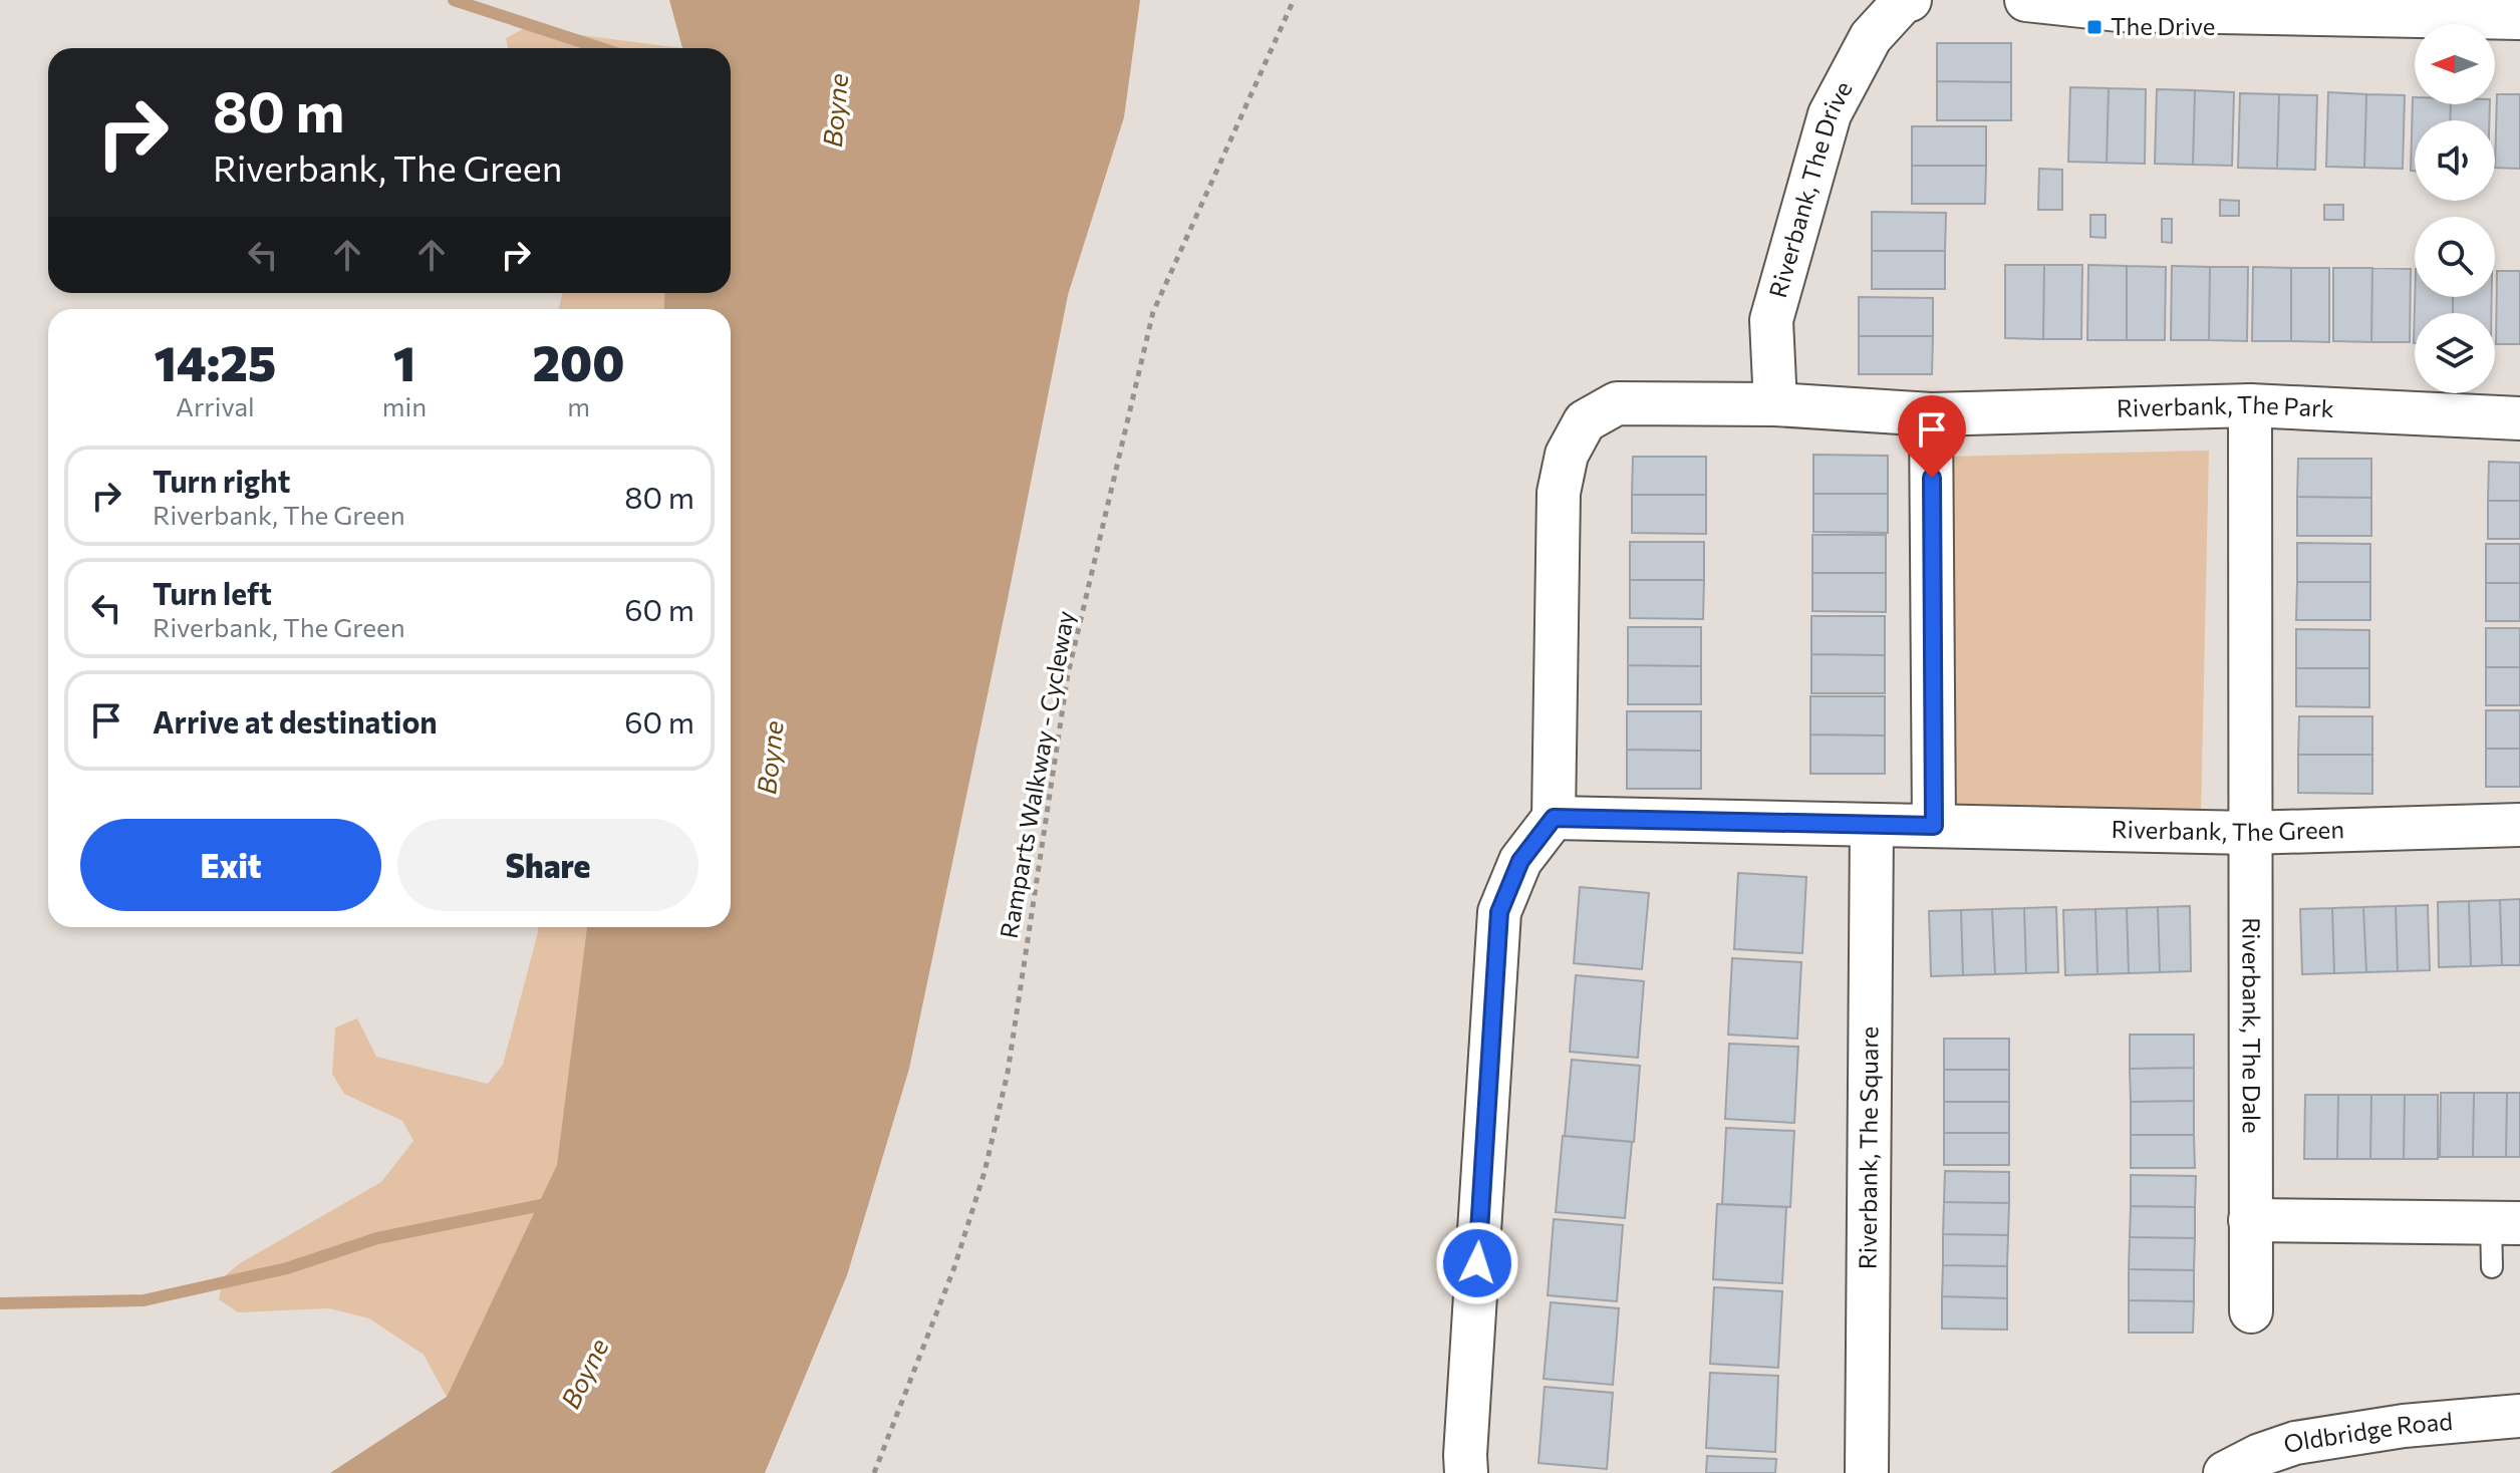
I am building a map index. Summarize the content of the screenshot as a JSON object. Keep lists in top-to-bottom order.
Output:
{
  "streets": {
    "street": [
      "Riverbank, The Drive",
      "Riverbank, The Park",
      "Riverbank, The Green",
      "Riverbank, The Dale",
      "Riverbank, The Square",
      "Oldbridge Road"
    ],
    "path": ["Ramparts Walkway - Cycleway"]
  },
  "crossings": [
    ["Riverbank, The Drive", "Riverbank, The Park"],
    ["Riverbank, The Park", "Riverbank, The Green"],
    ["Riverbank, The Park", "Riverbank, The Dale"],
    ["Riverbank, The Green", "Riverbank, The Dale"],
    ["Riverbank, The Green", "Riverbank, The Square"]
  ],
  "water": ["Boyne"],
  "places": {
    "transit": ["The Drive"]
  },
  "north": "left",
  "page": {
    "turn": ["80 m", "Riverbank, The Green"],
    "eta": [
      "14:25",
      "Arrival",
      "1",
      "min",
      "200",
      "m"
    ],
    "list": [
      {
        "name": "Turn right",
        "note": "Riverbank, The Green",
        "value": "80 m"
      },
      {
        "name": "Turn left",
        "note": "Riverbank, The Green",
        "value": "60 m"
      },
      {
        "name": "Arrive at destination",
        "value": "60 m"
      }
    ],
    "buttons": ["Exit", "Share"]
  }
}
